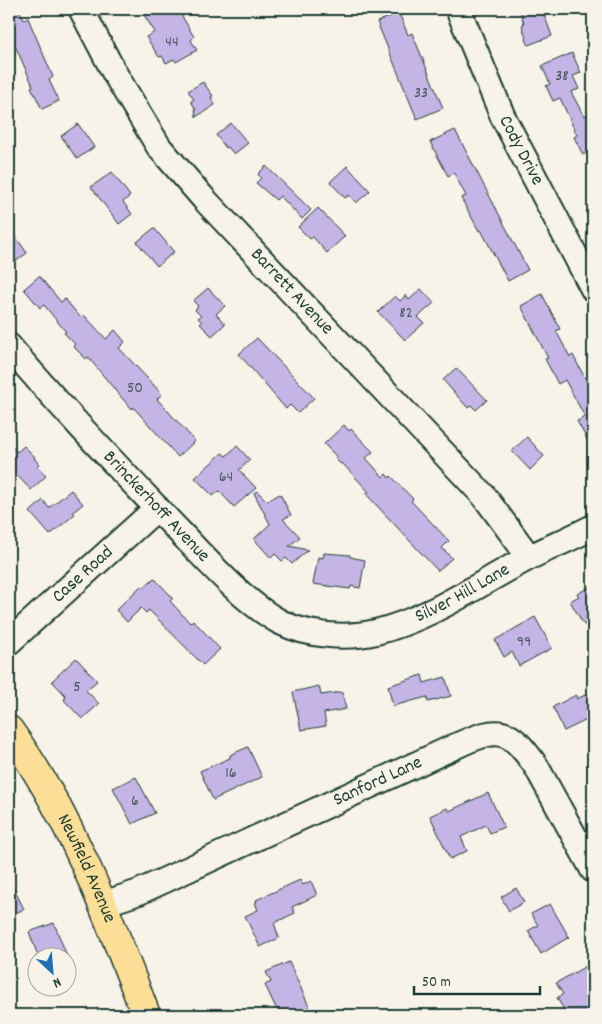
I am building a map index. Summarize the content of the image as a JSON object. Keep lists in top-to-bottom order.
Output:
{
  "streets": {
    "main road": ["Newfield Avenue"],
    "street": [
      "Cody Drive",
      "Barrett Avenue",
      "Brinckerhoff Avenue",
      "Case Road",
      "Silver Hill Lane",
      "Sanford Lane"
    ]
  },
  "crossings": [
    ["Barrett Avenue", "Silver Hill Lane"],
    ["Brinckerhoff Avenue", "Case Road"],
    ["Brinckerhoff Avenue", "Silver Hill Lane"],
    ["Sanford Lane", "Newfield Avenue"]
  ],
  "house_numbers": [
    "44",
    "38",
    "33",
    "82",
    "50",
    "64",
    "99",
    "5",
    "16",
    "6"
  ],
  "scale_bar": "50 m",
  "north": "bottom right"
}
